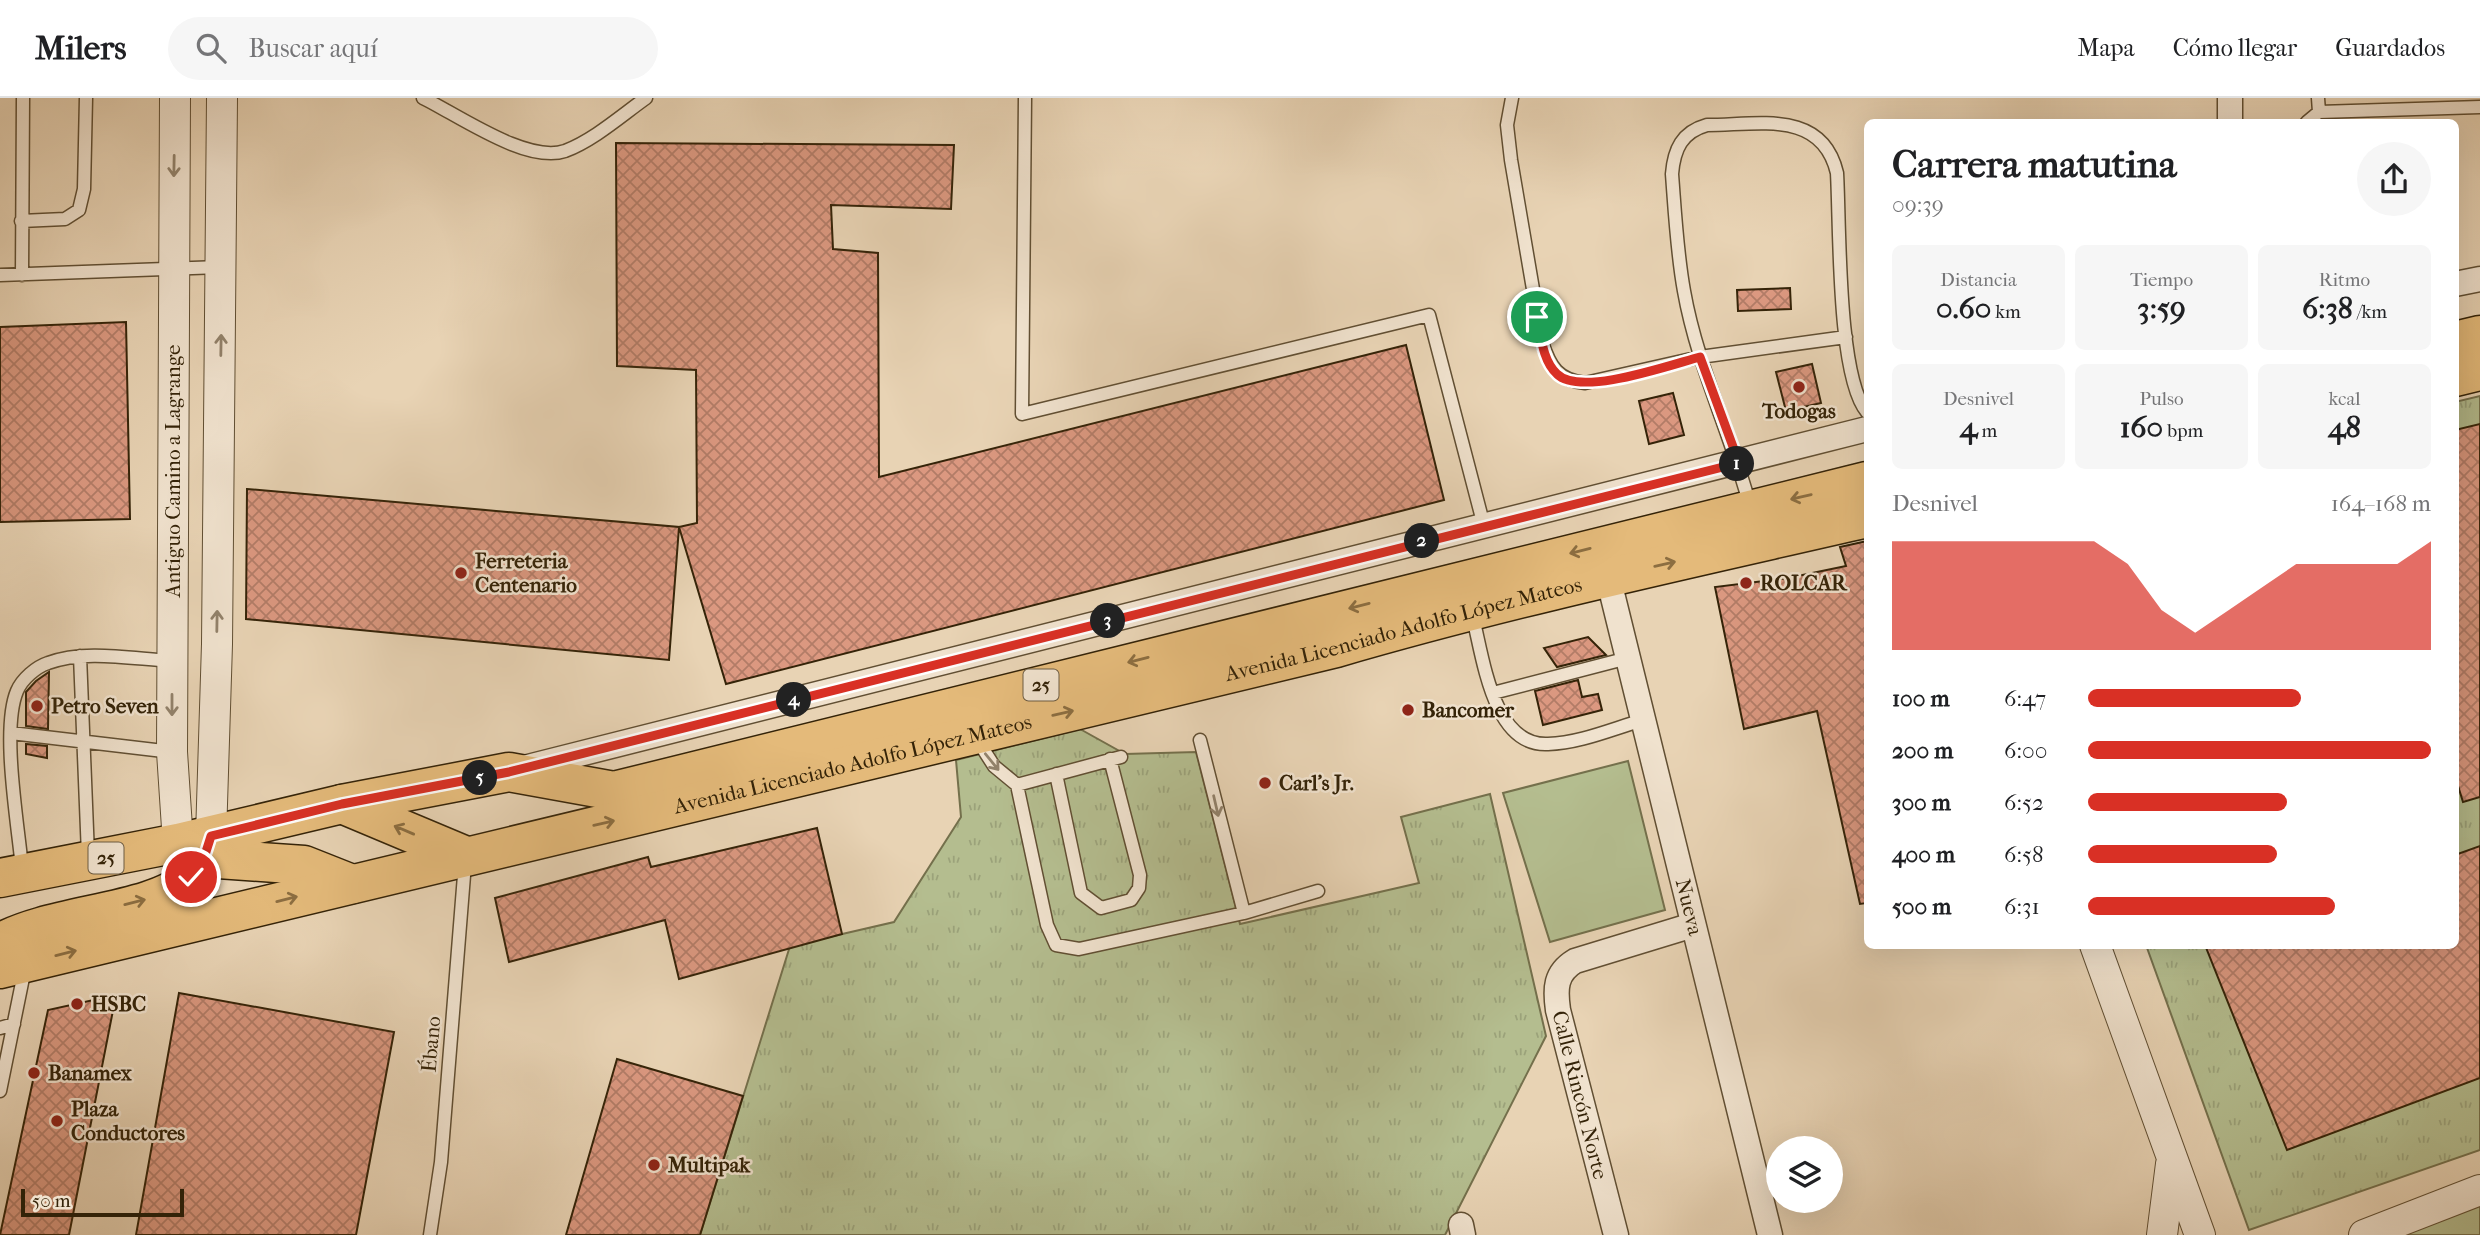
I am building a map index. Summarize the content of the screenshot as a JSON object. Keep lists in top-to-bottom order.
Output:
{
  "streets": {
    "main road": ["Avenida Licenciado Adolfo López Mateos", "25"],
    "street": ["Antiguo Camino a Lagrange", "Nueva", "Calle Rincón Norte"],
    "lane": ["Ébano"]
  },
  "crossings": [
    ["Antiguo Camino a Lagrange", "Avenida Licenciado Adolfo López Mateos"],
    ["Avenida Licenciado Adolfo López Mateos", "Nueva"],
    ["Avenida Licenciado Adolfo López Mateos", "Ébano"],
    ["Nueva", "Calle Rincón Norte"]
  ],
  "places": [
    "Todogas",
    "Ferreteria Centenario",
    "ROLCAR",
    "Petro Seven",
    "Bancomer",
    "Carl's Jr.",
    "HSBC",
    "Banamex",
    "Plaza Conductores",
    "Multipak"
  ],
  "scale_bar": "50 m",
  "page": {
    "header": "Milers",
    "search": "Buscar aquí",
    "nav": ["Mapa", "Cómo llegar", "Guardados"],
    "heading": ["Carrera matutina", "09:39"],
    "stats": [
      ["Distancia", "0.60 km"],
      ["Tiempo", "3:59"],
      ["Ritmo", "6:38 /km"],
      ["Desnivel", "4 m"],
      ["Pulso", "160 bpm"],
      ["kcal", "48"]
    ],
    "pins": [
      "1",
      "2",
      "3",
      "4",
      "5"
    ],
    "chart": ["Desnivel", "164–168 m"],
    "list": [
      {
        "name": "100 m",
        "note": "6:47"
      },
      {
        "name": "200 m",
        "note": "6:00"
      },
      {
        "name": "300 m",
        "note": "6:52"
      },
      {
        "name": "400 m",
        "note": "6:58"
      },
      {
        "name": "500 m",
        "note": "6:31"
      }
    ],
    "scale": "50 m"
  }
}
